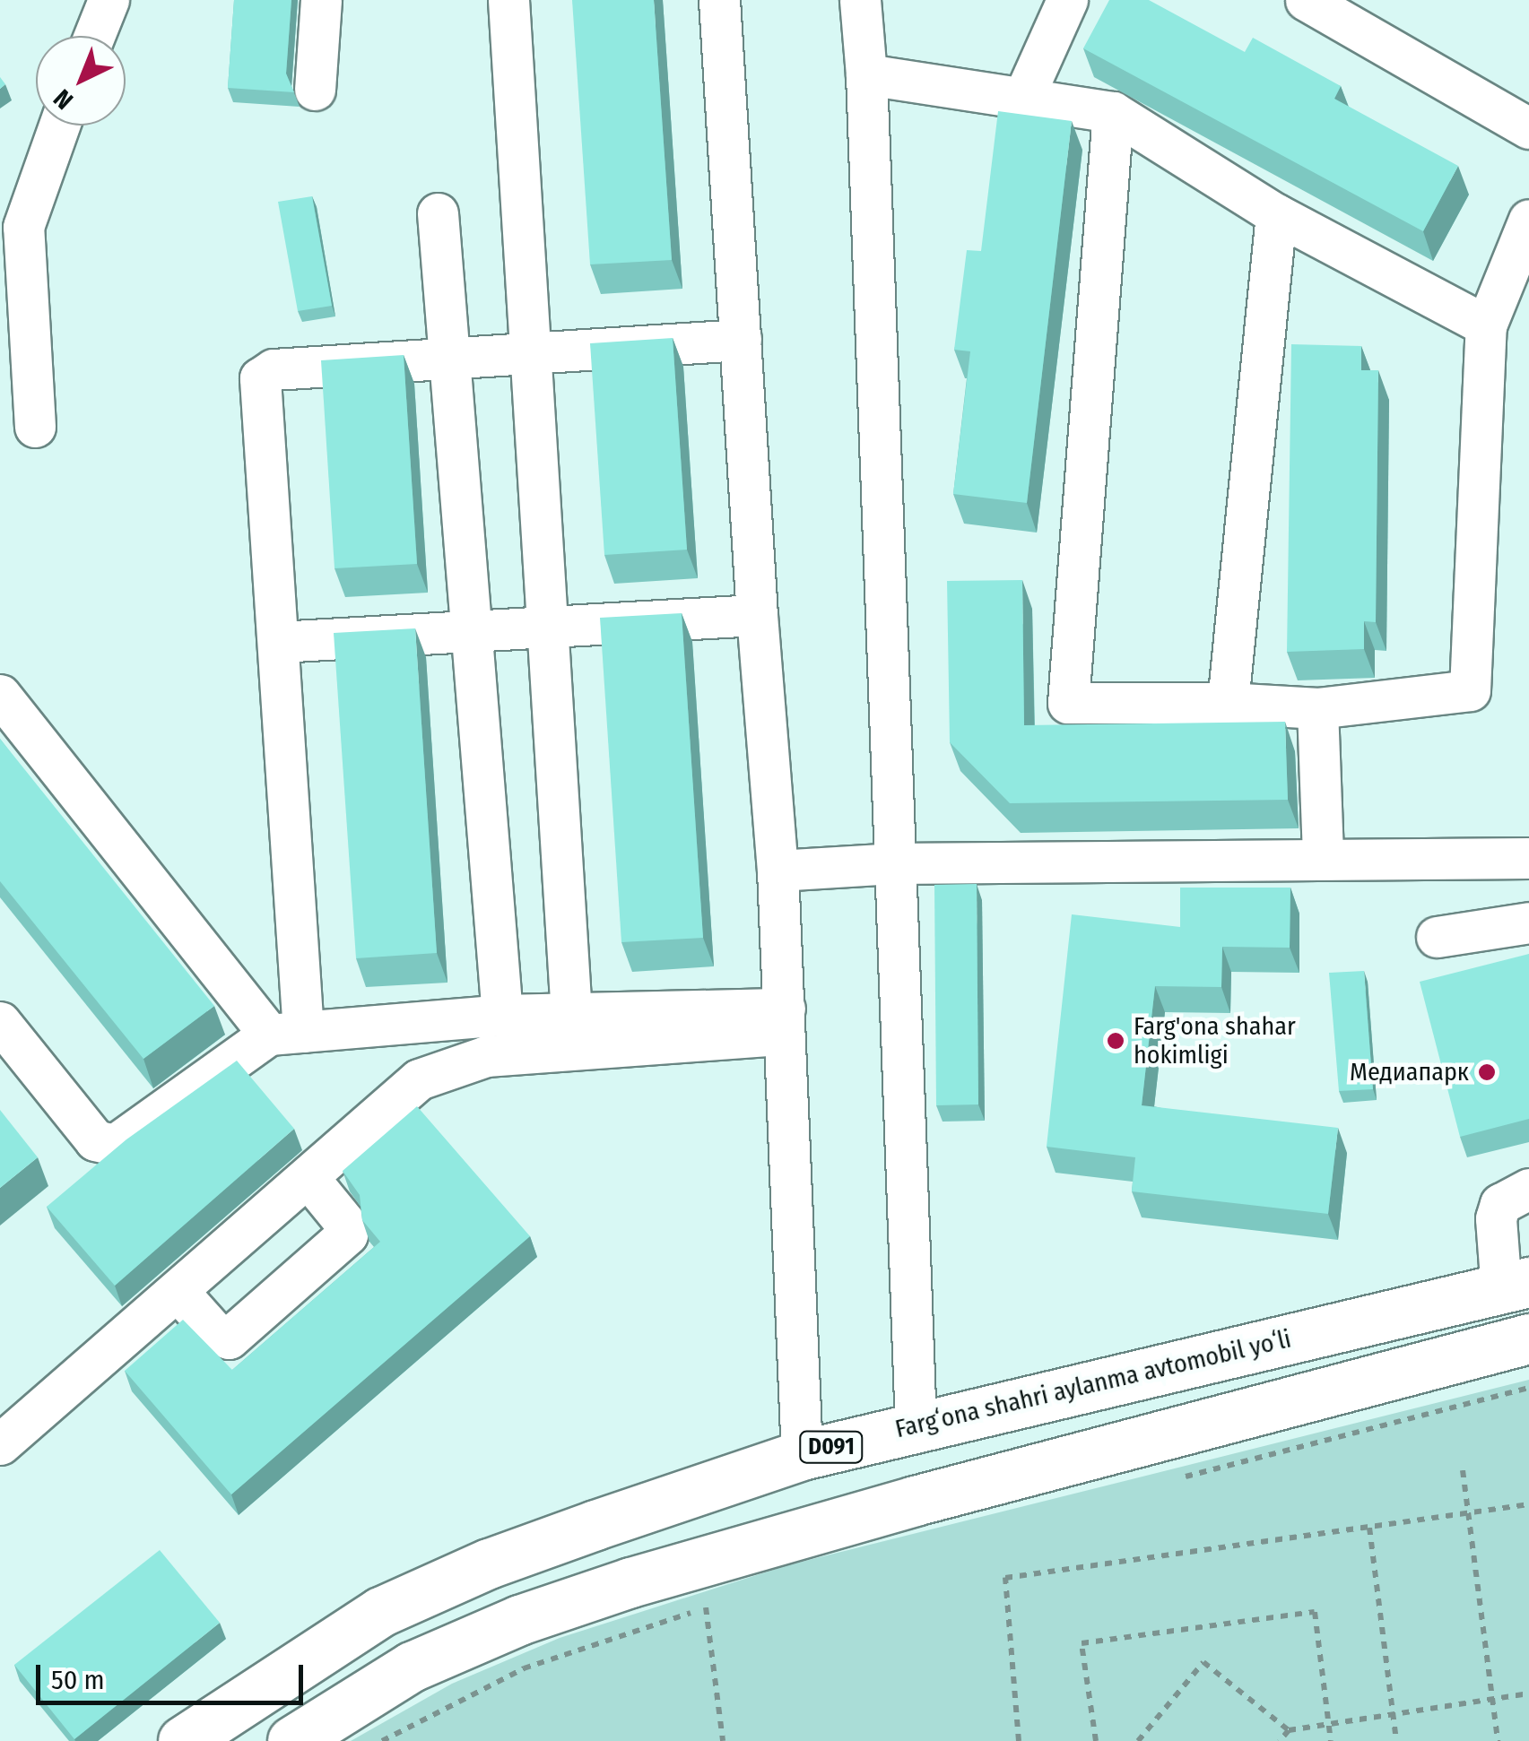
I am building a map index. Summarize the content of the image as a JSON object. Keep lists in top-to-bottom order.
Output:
{
  "streets": {
    "highway": ["Fargʻona shahri aylanma avtomobil yoʻli", "D091"]
  },
  "places": ["Farg'ona shahar hokimligi", "Медиапарк"],
  "scale_bar": "50 m",
  "north": "bottom left"
}
